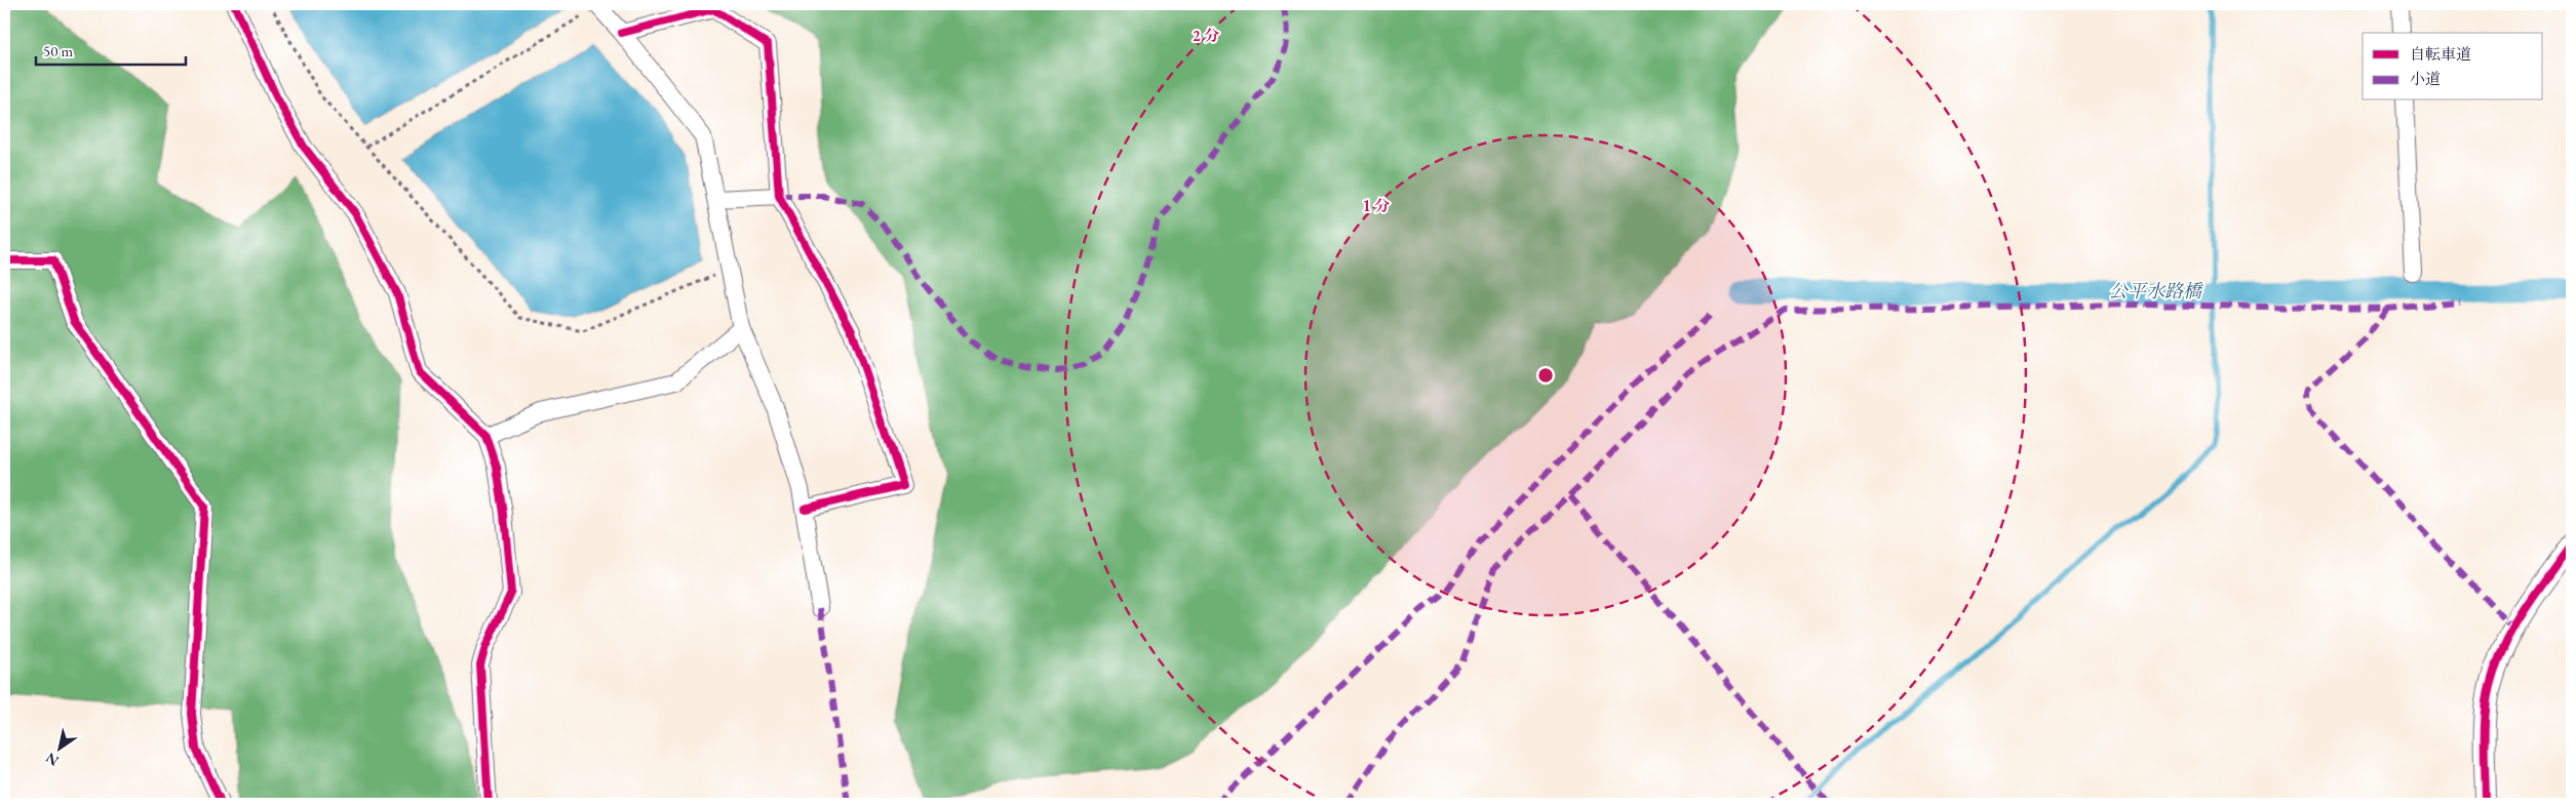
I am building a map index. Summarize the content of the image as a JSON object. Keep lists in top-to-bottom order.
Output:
{
  "water": ["公平水路橋"],
  "legend": ["自転車道", "小道"],
  "scale_bar": "50 m",
  "north": "bottom left",
  "rings": ["2 分", "1 分"]
}
